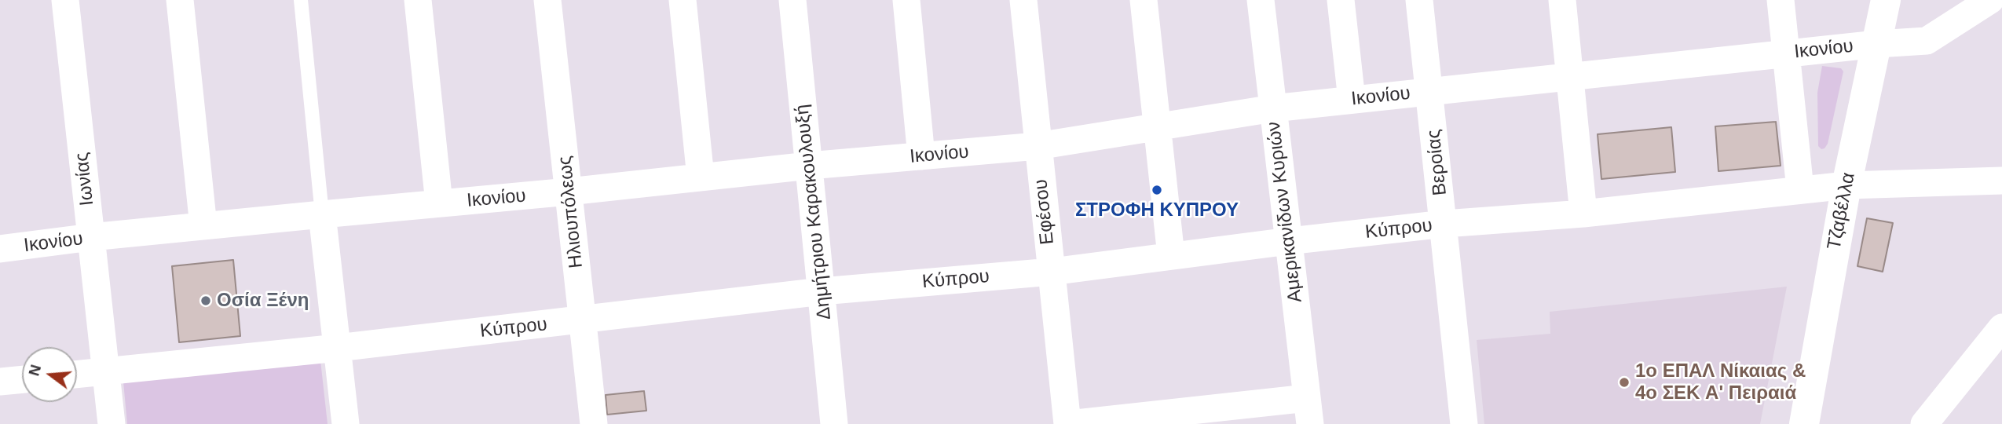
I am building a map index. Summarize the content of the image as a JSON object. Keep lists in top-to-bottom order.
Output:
{
  "streets": {
    "main road": ["Τζαβέλλα"],
    "street": [
      "Ικονίου",
      "Βεροίας",
      "Ιωνίας",
      "Ηλιουπόλεως",
      "Δημήτριου Καρακουλουξή",
      "Εφέσου",
      "Αμερικανίδων Κυριών",
      "Κύπρου"
    ]
  },
  "crossings": [
    ["Ικονίου", "Βεροίας"],
    ["Ικονίου", "Ιωνίας"],
    ["Ικονίου", "Τζαβέλλα"],
    ["Ικονίου", "Ηλιουπόλεως"],
    ["Ικονίου", "Δημήτριου Καρακουλουξή"],
    ["Ικονίου", "Εφέσου"],
    ["Ικονίου", "Αμερικανίδων Κυριών"],
    ["Βεροίας", "Κύπρου"],
    ["Ιωνίας", "Κύπρου"],
    ["Τζαβέλλα", "Κύπρου"],
    ["Ηλιουπόλεως", "Κύπρου"],
    ["Δημήτριου Καρακουλουξή", "Κύπρου"],
    ["Εφέσου", "Κύπρου"],
    ["Αμερικανίδων Κυριών", "Κύπρου"]
  ],
  "places": ["ΣΤΡΟΦΗ ΚΥΠΡΟΥ", "Οσία Ξένη", "1ο ΕΠΑΛ Νίκαιας & 4ο ΣΕΚ Α' Πειραιά"],
  "north": "left"
}
